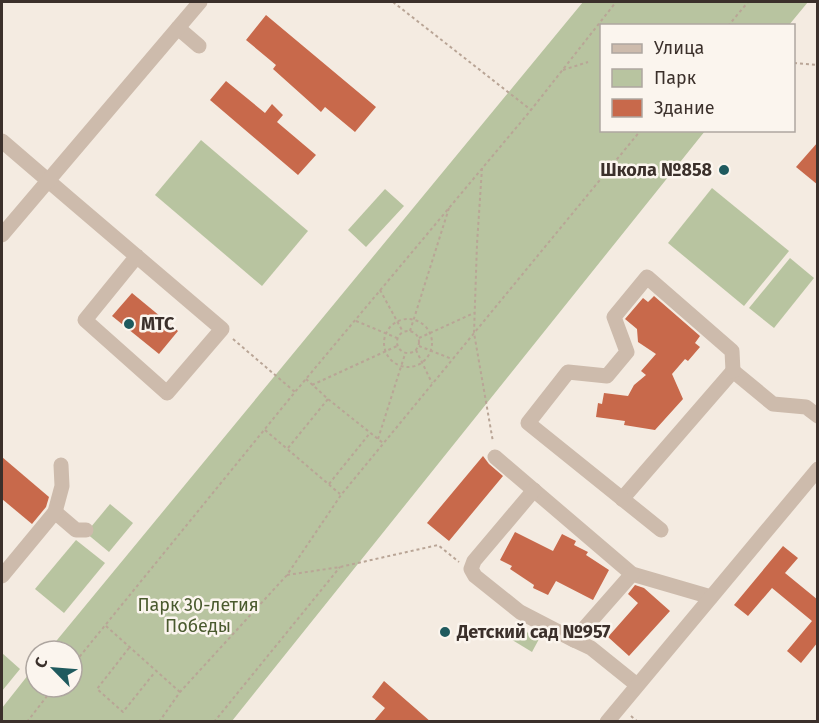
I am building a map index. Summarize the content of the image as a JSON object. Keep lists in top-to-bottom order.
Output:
{
  "parks": ["Парк 30-летия Победы"],
  "places": ["Школа №858", "МТС", "Детский сад №957"],
  "legend": ["Улица", "Парк", "Здание"],
  "north": "top left"
}
